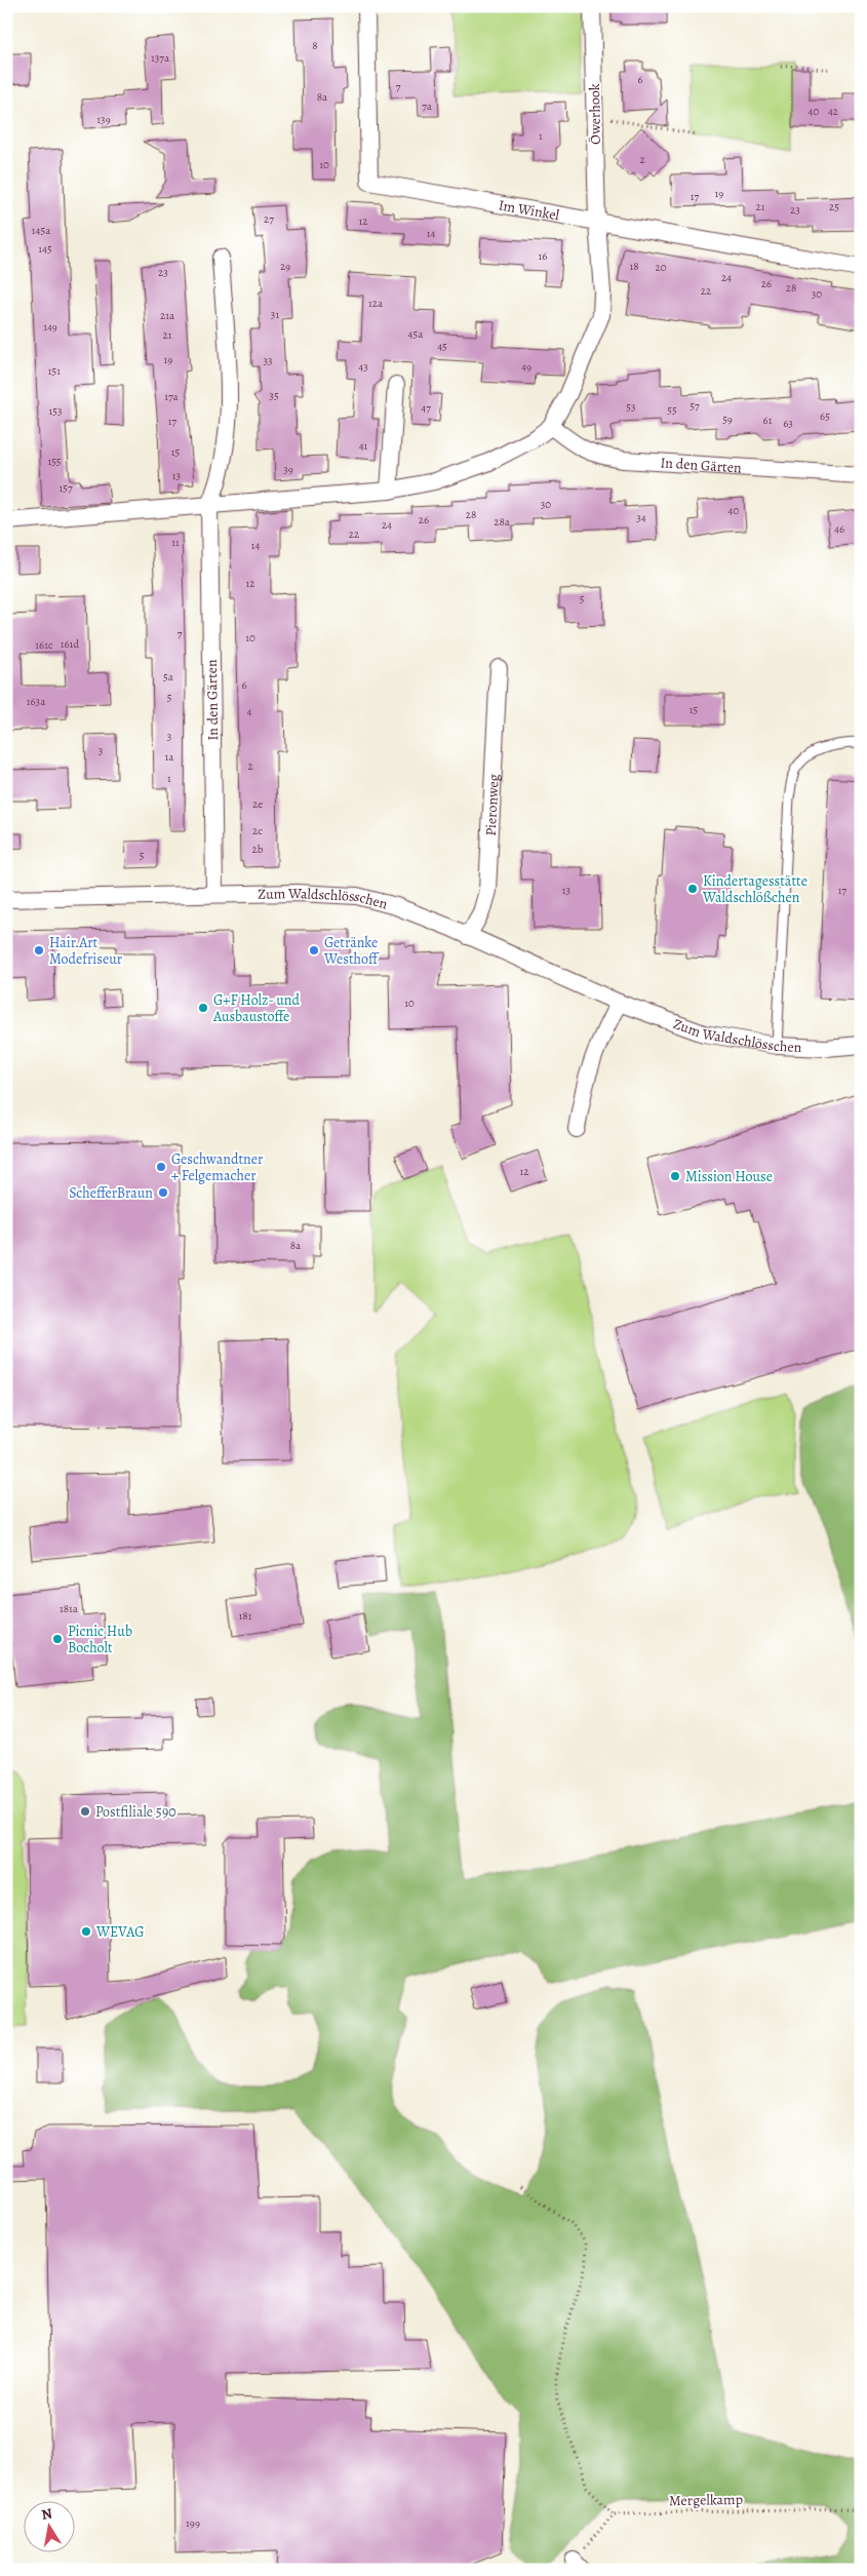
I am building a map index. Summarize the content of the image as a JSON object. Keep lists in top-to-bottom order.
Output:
{
  "streets": {
    "street": [
      "Öwerhook",
      "Im Winkel",
      "In den Gärten",
      "Pieronweg",
      "Zum Waldschlösschen"
    ],
    "path": ["Mergelkamp"]
  },
  "crossings": [
    ["Öwerhook", "Im Winkel"],
    ["In den Gärten", "Zum Waldschlösschen"],
    ["Pieronweg", "Zum Waldschlösschen"]
  ],
  "places": [
    "Kindertagesstätte Waldschlößchen",
    "Hair.Art Modefriseur",
    "Getränke Westhoff",
    "G+F Holz- und Ausbaustoffe",
    "Geschwandtner + Felgemacher",
    "Mission House",
    "SchefferBraun",
    "Picnic Hub Bocholt",
    "Postfiliale 590",
    "WEVAG"
  ],
  "house_numbers": [
    "8",
    "137a",
    "6",
    "7",
    "8a",
    "7a",
    "40",
    "42",
    "139",
    "1",
    "2",
    "10",
    "19",
    "17",
    "21",
    "25",
    "23",
    "27",
    "12",
    "145a",
    "14",
    "145",
    "16",
    "29",
    "18",
    "20",
    "23",
    "24",
    "26",
    "28",
    "22",
    "30",
    "12a",
    "31",
    "21a",
    "149",
    "45a",
    "21",
    "45",
    "19",
    "33",
    "43",
    "49",
    "151",
    "35",
    "17a",
    "57",
    "53",
    "47",
    "55",
    "153",
    "65",
    "59",
    "61",
    "17",
    "63",
    "41",
    "15",
    "155",
    "39",
    "13",
    "157",
    "30",
    "40",
    "28",
    "34",
    "26",
    "28a",
    "24",
    "46",
    "22",
    "11",
    "14",
    "12",
    "5",
    "7",
    "10",
    "161d",
    "161c",
    "5a",
    "6",
    "5",
    "163a",
    "15",
    "4",
    "3",
    "3",
    "1a",
    "2",
    "1",
    "2e",
    "2c",
    "2b",
    "5",
    "13",
    "17",
    "10",
    "12",
    "8a",
    "181a",
    "181",
    "199"
  ],
  "north": "top"
}
